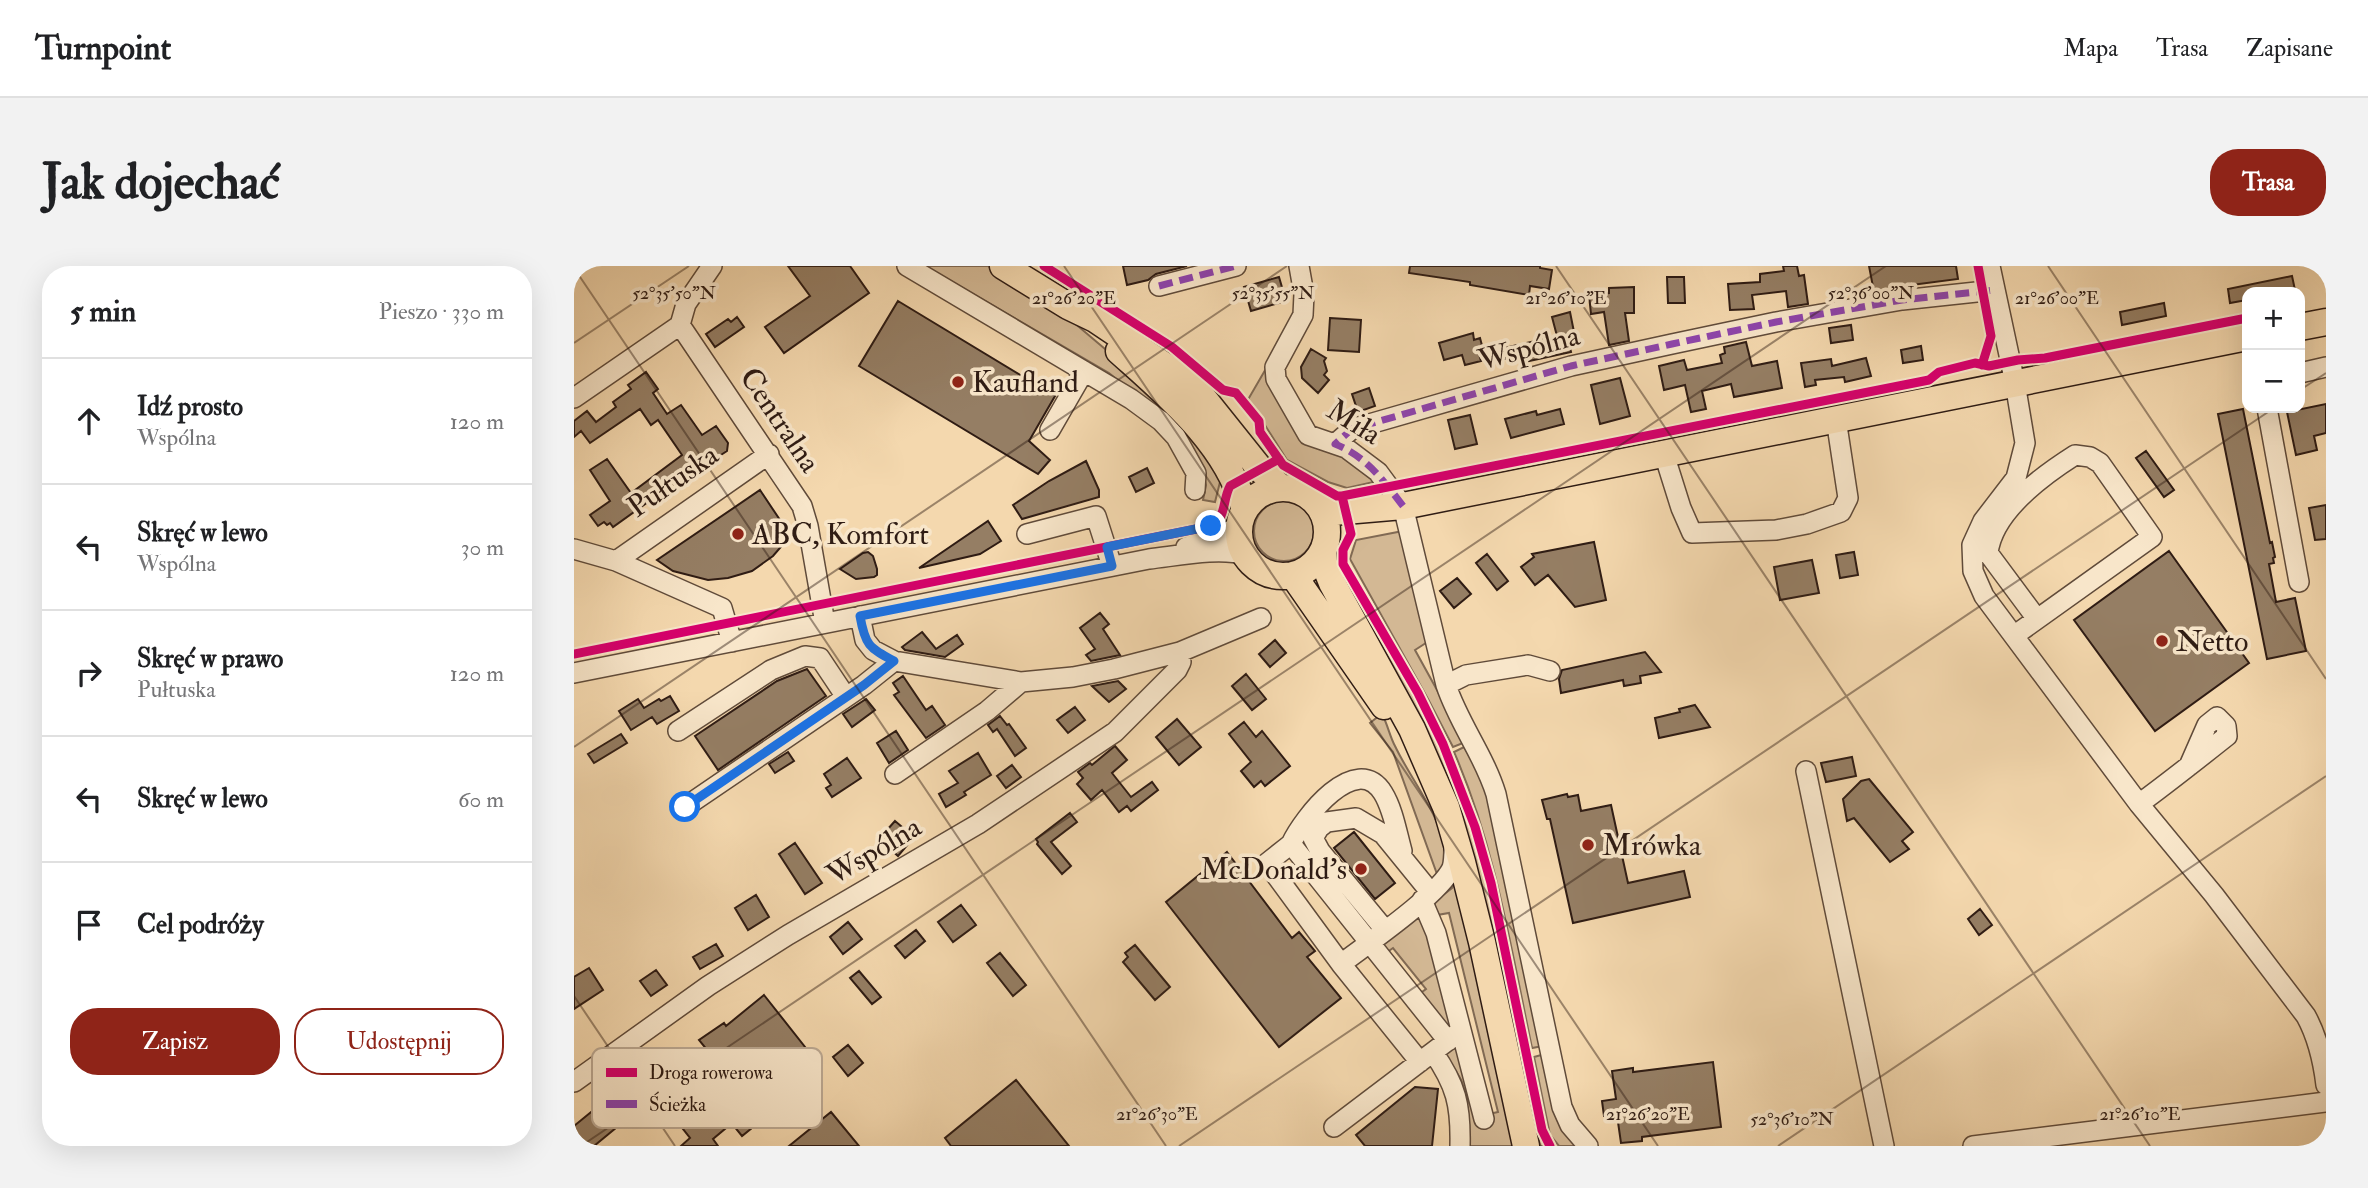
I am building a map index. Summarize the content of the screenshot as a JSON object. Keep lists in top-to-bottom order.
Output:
{
  "streets": {
    "street": [
      "Wspólna",
      "Centralna",
      "Miła",
      "Pułtuska"
    ]
  },
  "crossings": [
    ["Wspólna", "Miła"],
    ["Centralna", "Pułtuska"]
  ],
  "places": [
    "Kaufland",
    "ABC, Komfort",
    "Netto",
    "Mrówka",
    "McDonald's"
  ],
  "legend": ["Droga rowerowa", "Ścieżka"],
  "page": {
    "header": "Turnpoint",
    "nav": ["Mapa", "Trasa", "Zapisane"],
    "buttons": [
      "Trasa",
      ["Zapisz", "Udostępnij"]
    ],
    "title": "Jak dojechać",
    "heading": ["5 min", "Pieszo · 330 m"],
    "map_buttons": ["+", "−"],
    "list": [
      ["Idź prosto", "Wspólna", "120 m"],
      ["Skręć w lewo", "Wspólna", "30 m"],
      ["Skręć w prawo", "Pułtuska", "120 m"],
      ["Skręć w lewo", "60 m"],
      "Cel podróży"
    ]
  },
  "coordinates": [
    "52°35'50\"N",
    "52°35'55\"N",
    "52°36'00\"N",
    "21°26'20\"E",
    "21°26'10\"E",
    "21°26'00\"E",
    "21°26'30\"E",
    "52°36'10\"N"
  ]
}
